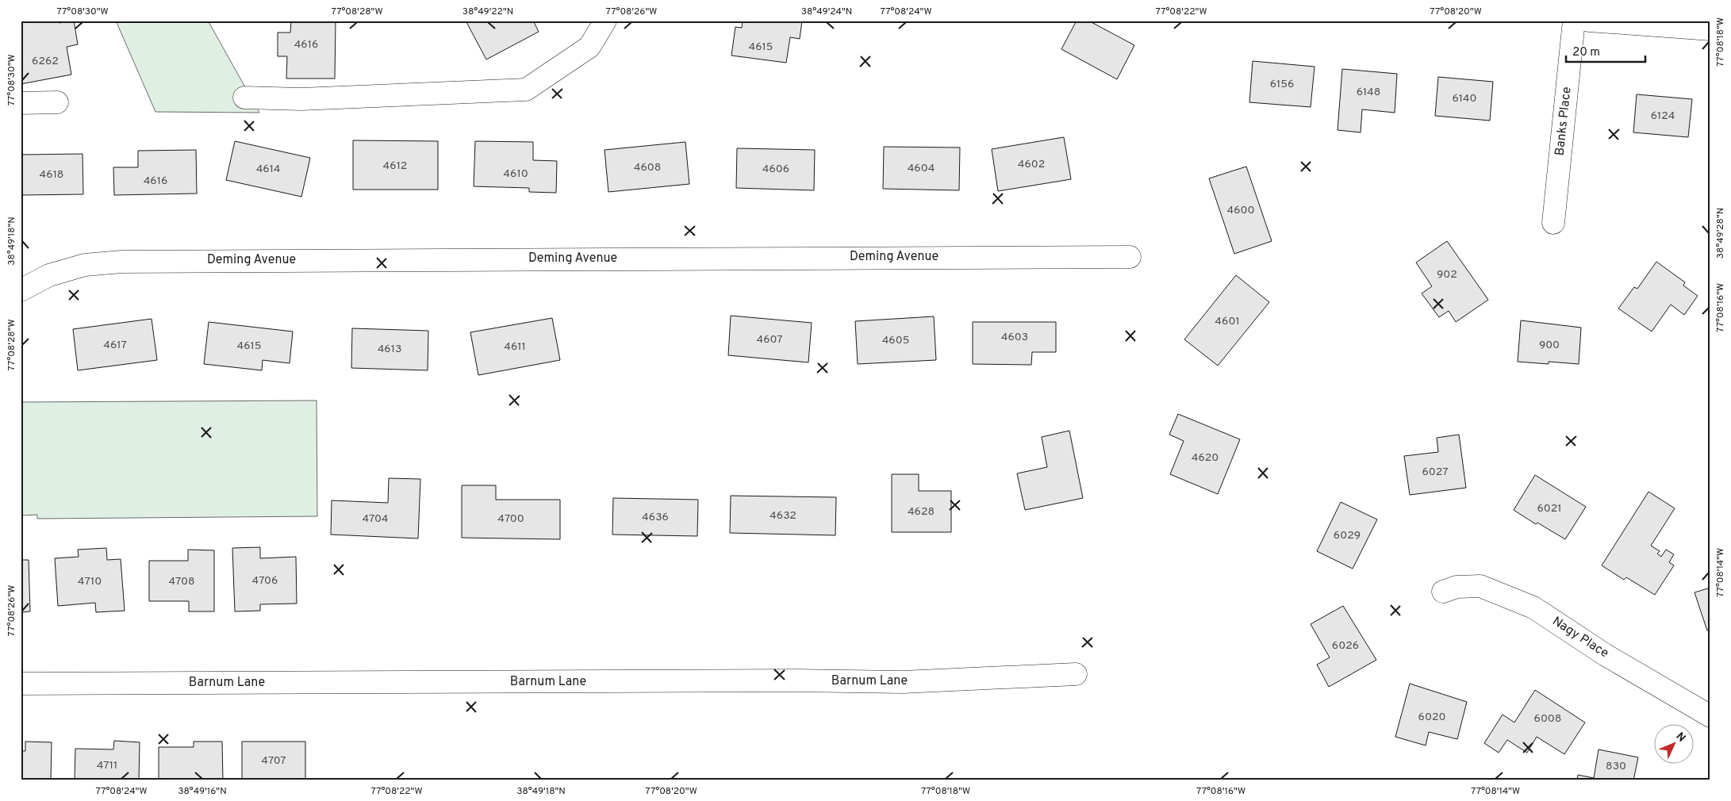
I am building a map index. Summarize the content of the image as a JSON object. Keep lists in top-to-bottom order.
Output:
{
  "streets": {
    "street": [
      "Banks Place",
      "Deming Avenue",
      "Nagy Place",
      "Barnum Lane"
    ]
  },
  "house_numbers": [
    "4616",
    "4615",
    "6262",
    "6156",
    "6148",
    "6140",
    "6124",
    "4602",
    "4612",
    "4608",
    "4604",
    "4614",
    "4606",
    "4610",
    "4618",
    "4616",
    "4600",
    "902",
    "4601",
    "4603",
    "4607",
    "4605",
    "4617",
    "900",
    "4615",
    "4611",
    "4613",
    "4620",
    "6027",
    "6021",
    "4628",
    "4632",
    "4636",
    "4704",
    "4700",
    "6029",
    "4706",
    "4710",
    "4708",
    "6026",
    "6020",
    "6008",
    "4707",
    "4711",
    "830"
  ],
  "scale_bar": "20 m",
  "north": "top right",
  "coordinates": [
    "77°08'30\"W",
    "77°08'28\"W",
    "38°49'22\"N",
    "77°08'26\"W",
    "38°49'24\"N",
    "77°08'24\"W",
    "77°08'22\"W",
    "77°08'20\"W",
    "77°08'18\"W",
    "38°49'28\"N",
    "38°49'18\"N",
    "77°08'16\"W",
    "77°08'14\"W",
    "38°49'16\"N"
  ]
}
